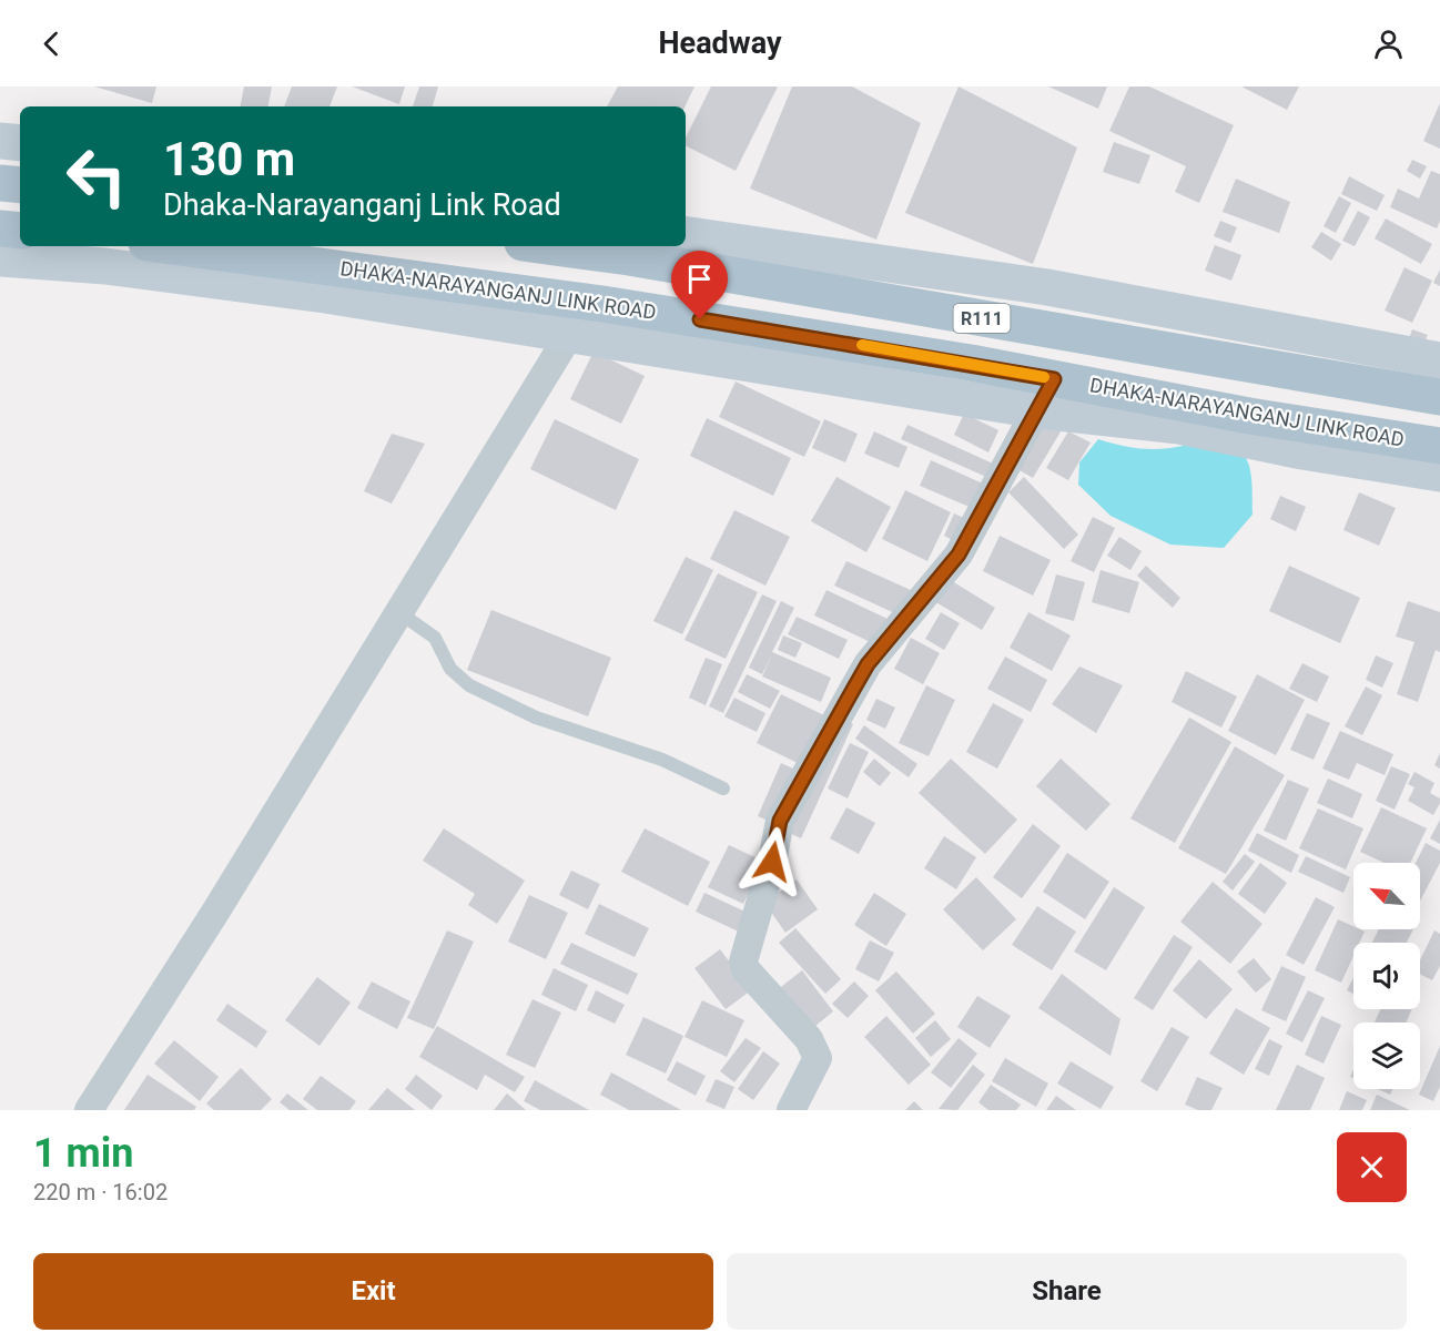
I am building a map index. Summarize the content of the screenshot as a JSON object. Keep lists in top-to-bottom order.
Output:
{
  "streets": {
    "main road": ["DHAKA-NARAYANGANJ LINK ROAD", "R111"]
  },
  "north": "top left",
  "page": {
    "header": "Headway",
    "turn": ["130 m", "Dhaka-Narayanganj Link Road"],
    "heading": ["1 min", "220 m · 16:02"],
    "buttons": ["Exit", "Share"]
  }
}
